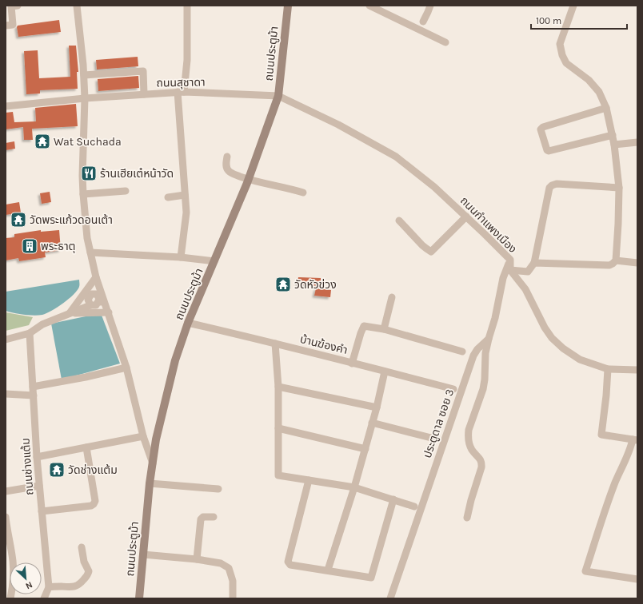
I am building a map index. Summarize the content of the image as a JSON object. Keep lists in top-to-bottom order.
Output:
{
  "streets": {
    "main road": ["ถนนประตูม้า"],
    "street": [
      "ถนนสุชาดา",
      "ถนนกำแพงเมือง",
      "บ้านฆ้องคำ",
      "ประตูดาล ซอย 3",
      "ถนนช่างแต้ม"
    ]
  },
  "crossings": [
    ["ถนนประตูม้า", "ถนนสุชาดา"],
    ["ถนนประตูม้า", "ถนนกำแพงเมือง"],
    ["ถนนประตูม้า", "บ้านฆ้องคำ"],
    ["ถนนสุชาดา", "ถนนกำแพงเมือง"]
  ],
  "places": {
    "temple": [
      "Wat Suchada",
      "วัดพระแก้วดอนเต้า",
      "วัดหัวข่วง",
      "วัดช่างแต้ม"
    ],
    "restaurant": ["ร้านเฮียเต๋หน้าวัด"],
    "building": ["พระธาตุ"]
  },
  "scale_bar": "100 m",
  "north": "bottom right"
}
